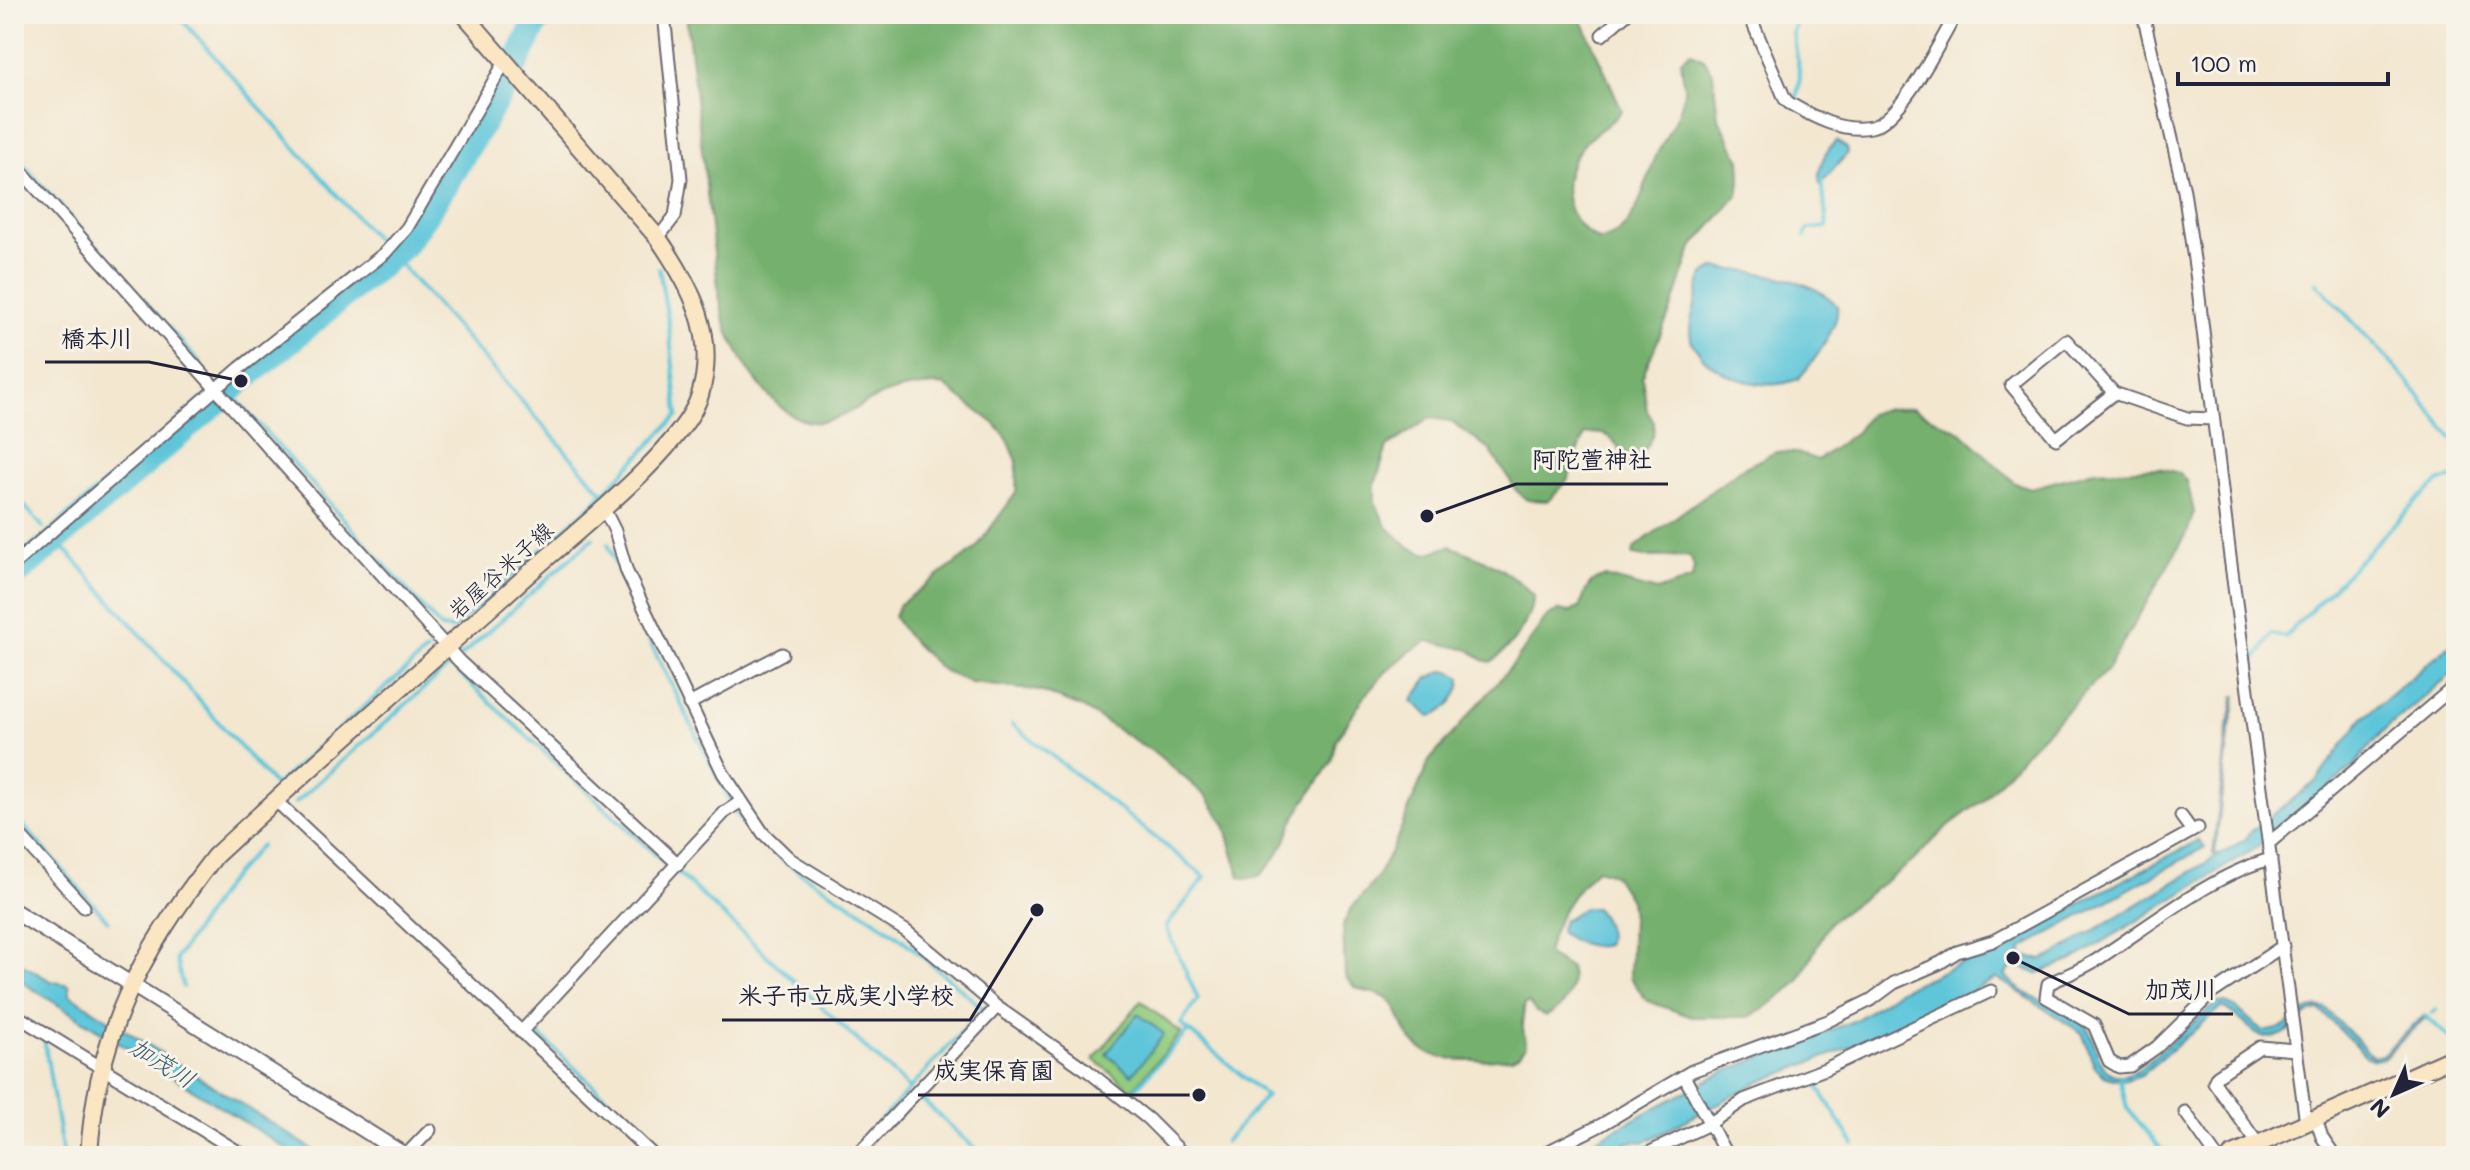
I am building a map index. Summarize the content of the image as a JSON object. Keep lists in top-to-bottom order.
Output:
{
  "streets": {
    "main road": ["岩屋谷米子線"]
  },
  "water": ["加茂川"],
  "places": [
    "橋本川",
    "阿陀萱神社",
    "米子市立成実小学校",
    "加茂川",
    "成実保育園"
  ],
  "scale_bar": "100 m",
  "north": "bottom left"
}
